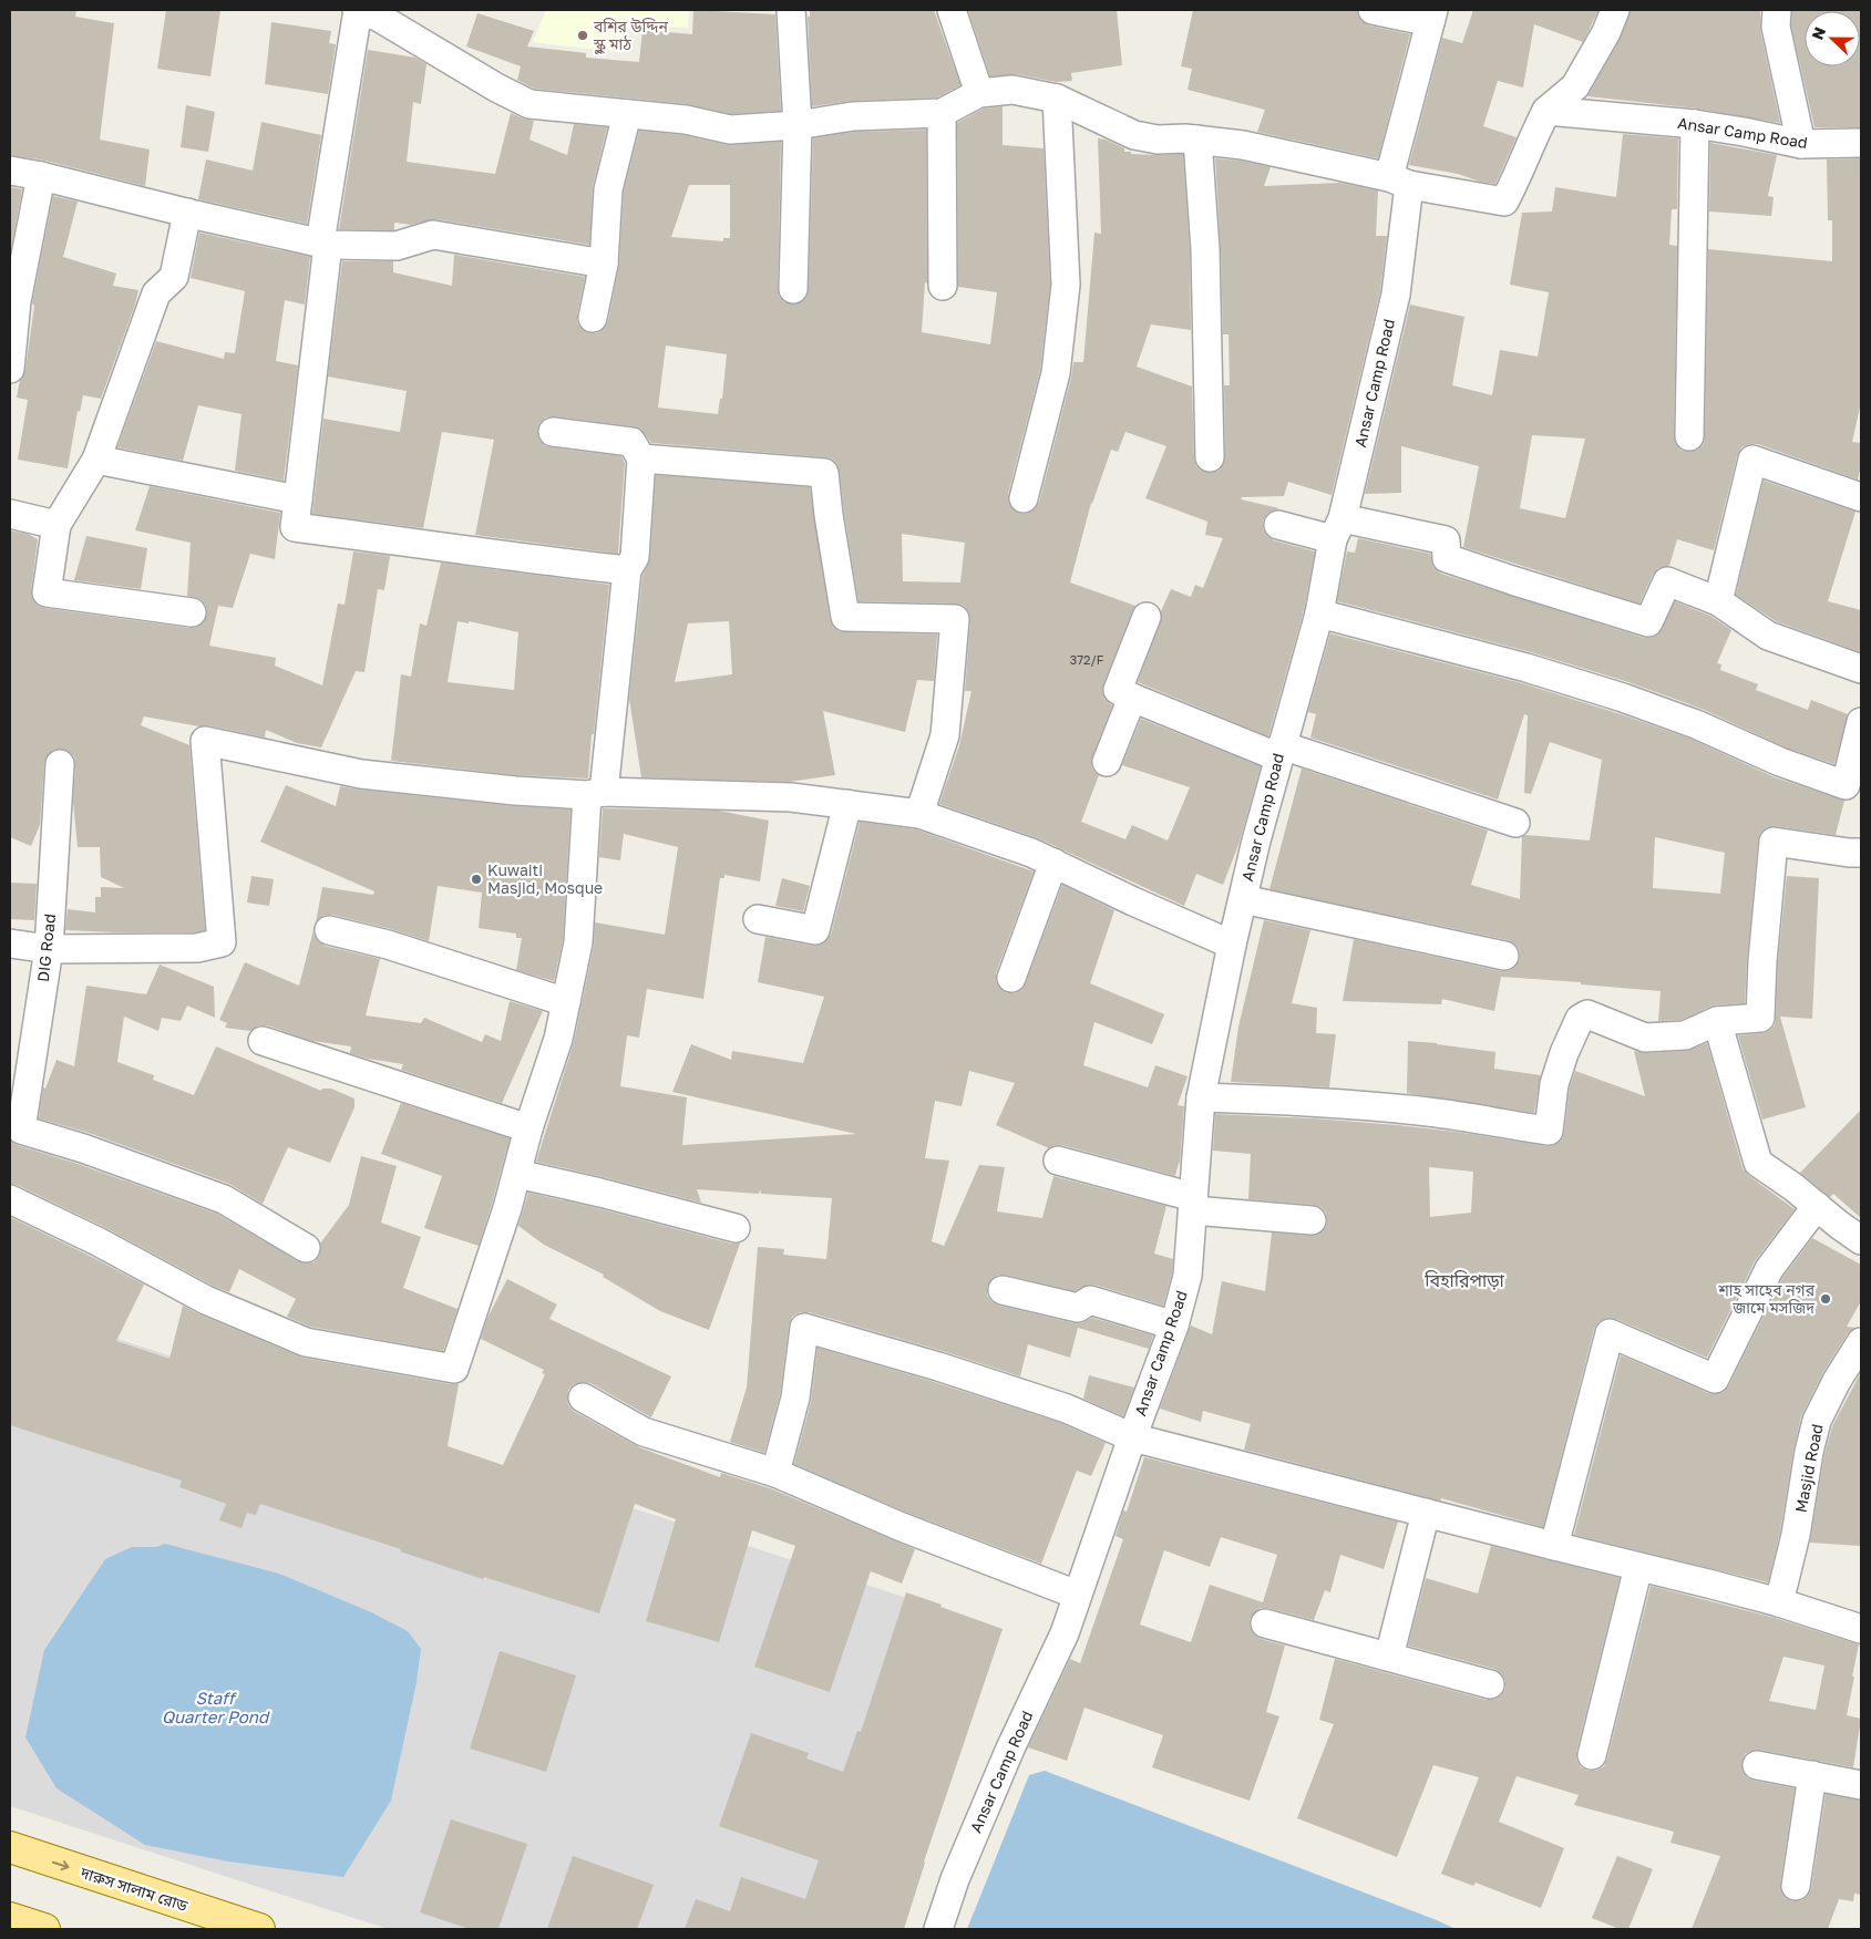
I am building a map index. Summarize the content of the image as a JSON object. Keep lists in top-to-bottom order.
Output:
{
  "streets": {
    "main road": ["দারুস সালাম রোড"],
    "street": ["Ansar Camp Road", "DIG Road", "Masjid Road"]
  },
  "one_way": ["দারুস সালাম রোড"],
  "districts": ["বিহারিপাড়া"],
  "water": ["Staff Quarter Pond"],
  "places": ["বশির উদ্দিন স্কুল মাঠ", "Kuwaiti Masjid, Mosque", "শাহ সাহেব নগর জামে মসজিদ"],
  "house_numbers": ["372/F"],
  "north": "left"
}
